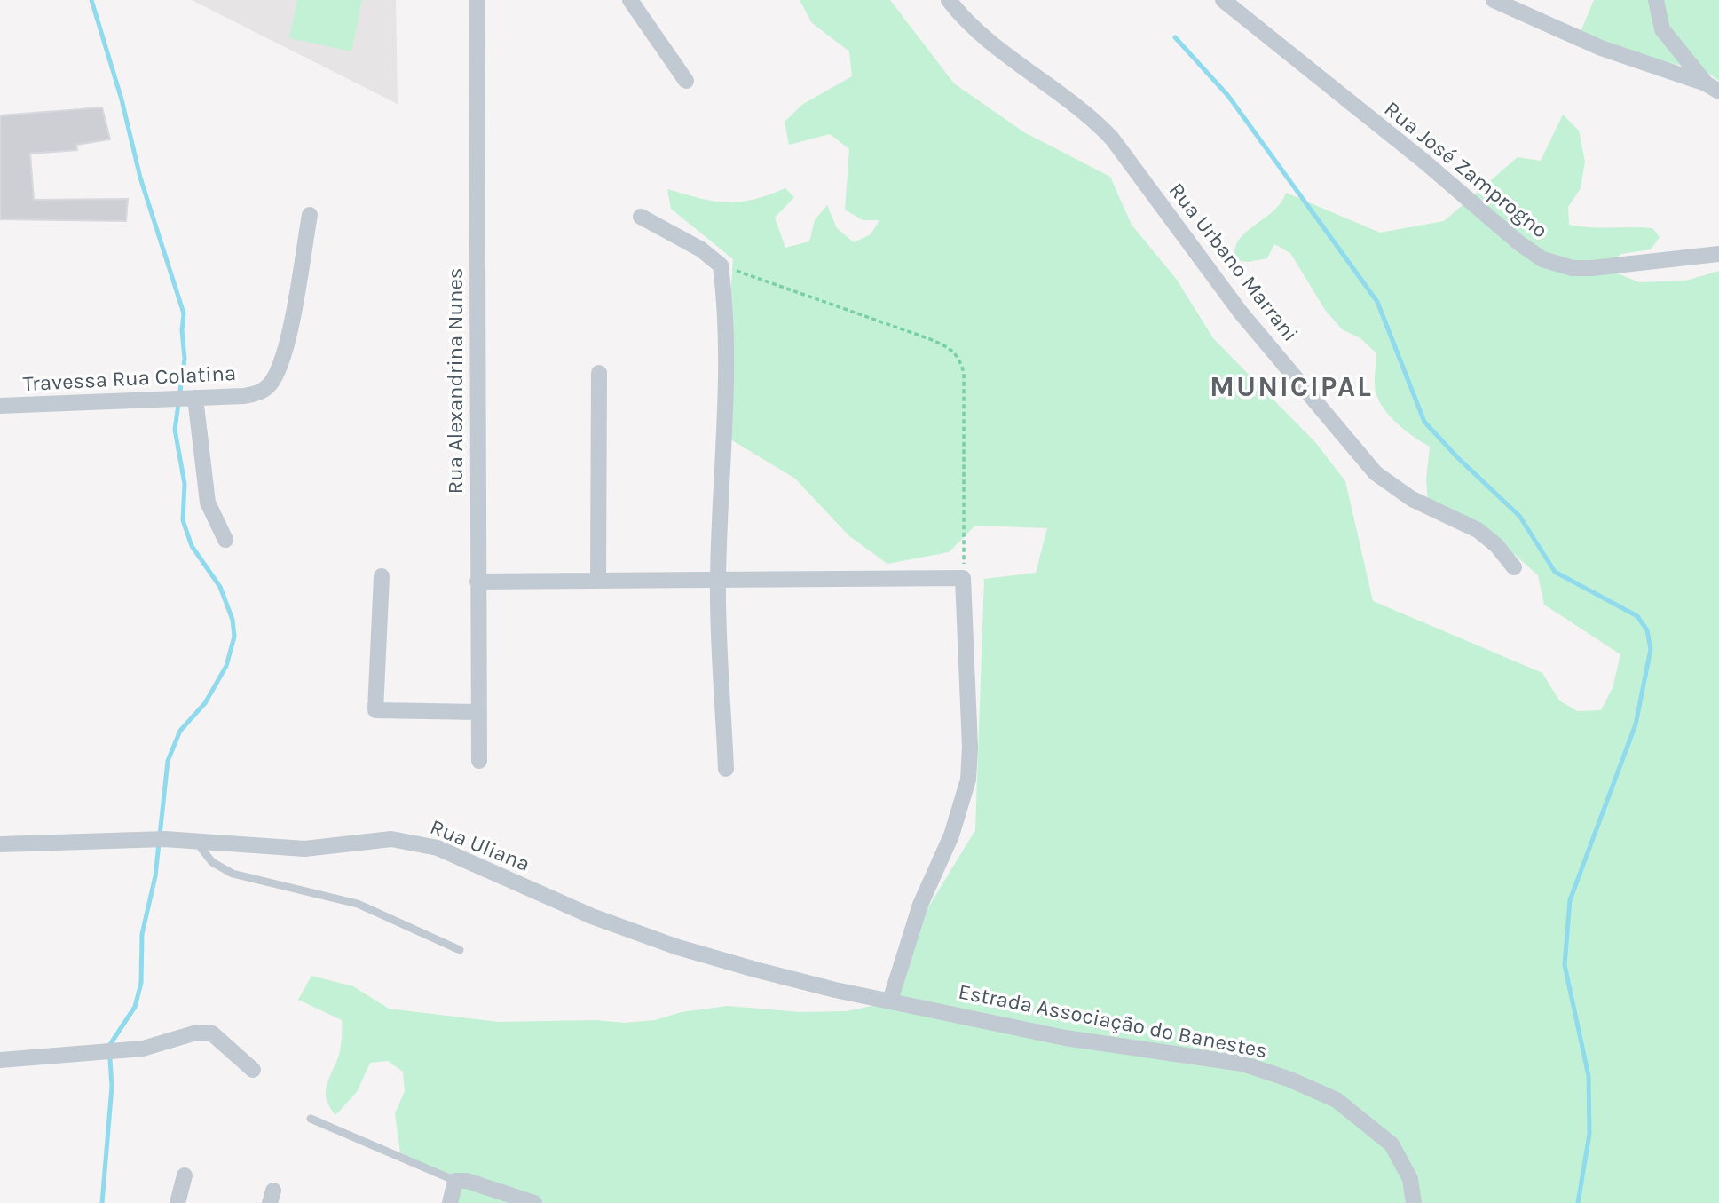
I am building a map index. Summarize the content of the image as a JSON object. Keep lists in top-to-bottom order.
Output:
{
  "streets": {
    "street": [
      "Rua José Zamprogno",
      "Rua Urbano Marrani",
      "Travessa Rua Colatina",
      "Rua Alexandrina Nunes",
      "Rua Uliana",
      "Estrada Associação do Banestes"
    ]
  },
  "crossings": [
    ["Rua Uliana", "Estrada Associação do Banestes"]
  ],
  "districts": ["MUNICIPAL"]
}
